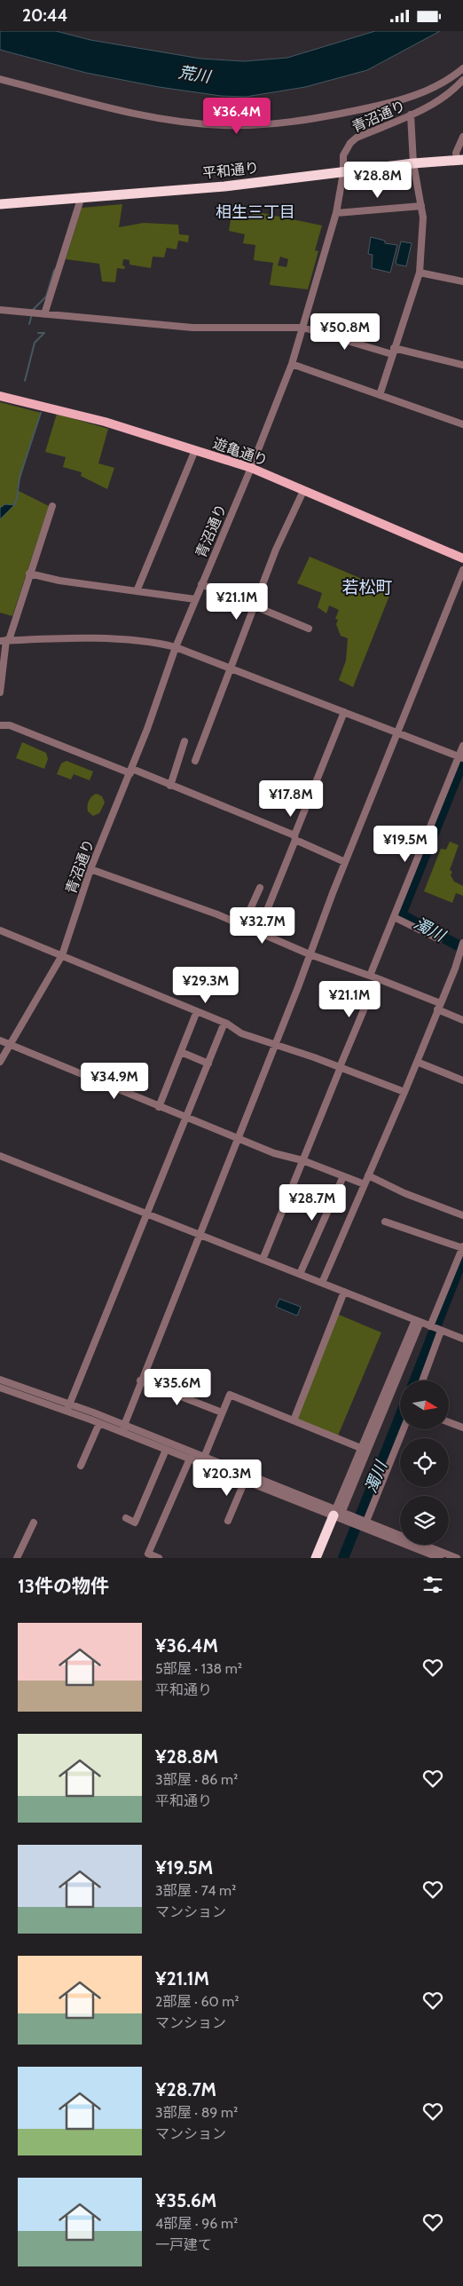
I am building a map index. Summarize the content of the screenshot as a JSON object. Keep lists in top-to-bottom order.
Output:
{
  "streets": {
    "highway": ["平和通り"],
    "main road": ["遊亀通り"],
    "street": ["青沼通り"]
  },
  "crossings": [
    ["青沼通り", "平和通り"],
    ["青沼通り", "遊亀通り"]
  ],
  "districts": ["相生三丁目", "若松町"],
  "water": ["荒川", "濁川"],
  "north": "right",
  "page": {
    "status": "20:44",
    "price": [
      "¥36.4M",
      "¥28.8M",
      "¥50.8M",
      "¥21.1M",
      "¥17.8M",
      "¥19.5M",
      "¥32.7M",
      "¥29.3M",
      "¥21.1M",
      "¥34.9M",
      "¥28.7M",
      "¥35.6M",
      "¥20.3M"
    ],
    "heading": "13件の物件",
    "list": [
      {
        "name": "¥36.4M",
        "note": "5部屋 · 138 m² · 平和通り"
      },
      {
        "name": "¥28.8M",
        "note": "3部屋 · 86 m² · 平和通り"
      },
      {
        "name": "¥19.5M",
        "note": "3部屋 · 74 m² · マンション"
      },
      {
        "name": "¥21.1M",
        "note": "2部屋 · 60 m² · マンション"
      },
      {
        "name": "¥28.7M",
        "note": "3部屋 · 89 m² · マンション"
      },
      {
        "name": "¥35.6M",
        "note": "4部屋 · 96 m² · 一戸建て"
      }
    ]
  }
}
